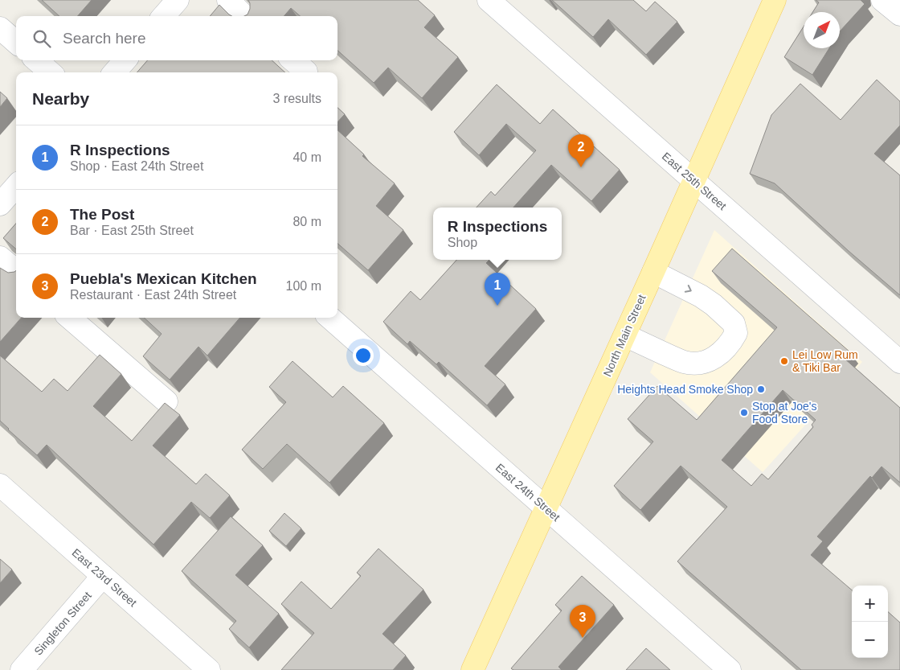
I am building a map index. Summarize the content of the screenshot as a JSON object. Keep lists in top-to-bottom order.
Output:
{
  "streets": {
    "main road": ["North Main Street"],
    "street": [
      "East 25th Street",
      "East 24th Street",
      "East 23rd Street",
      "Singleton Street"
    ]
  },
  "crossings": [
    ["East 25th Street", "North Main Street"],
    ["North Main Street", "East 24th Street"],
    ["East 23rd Street", "Singleton Street"]
  ],
  "places": ["Lei Low Rum & Tiki Bar", "Heights Head Smoke Shop", "Stop at Joe's Food Store"],
  "north": "top right",
  "page": {
    "search": "Search here",
    "heading": ["Nearby", "3 results"],
    "list": [
      {
        "mark": "1",
        "name": "R Inspections",
        "note": "Shop · East 24th Street",
        "value": "40 m"
      },
      {
        "mark": "2",
        "name": "The Post",
        "note": "Bar · East 25th Street",
        "value": "80 m"
      },
      {
        "mark": "3",
        "name": "Puebla's Mexican Kitchen",
        "note": "Restaurant · East 24th Street",
        "value": "100 m"
      }
    ],
    "pins": ["2", "1", "3"],
    "popup": ["R Inspections", "Shop"],
    "map_buttons": ["+", "−"]
  }
}
